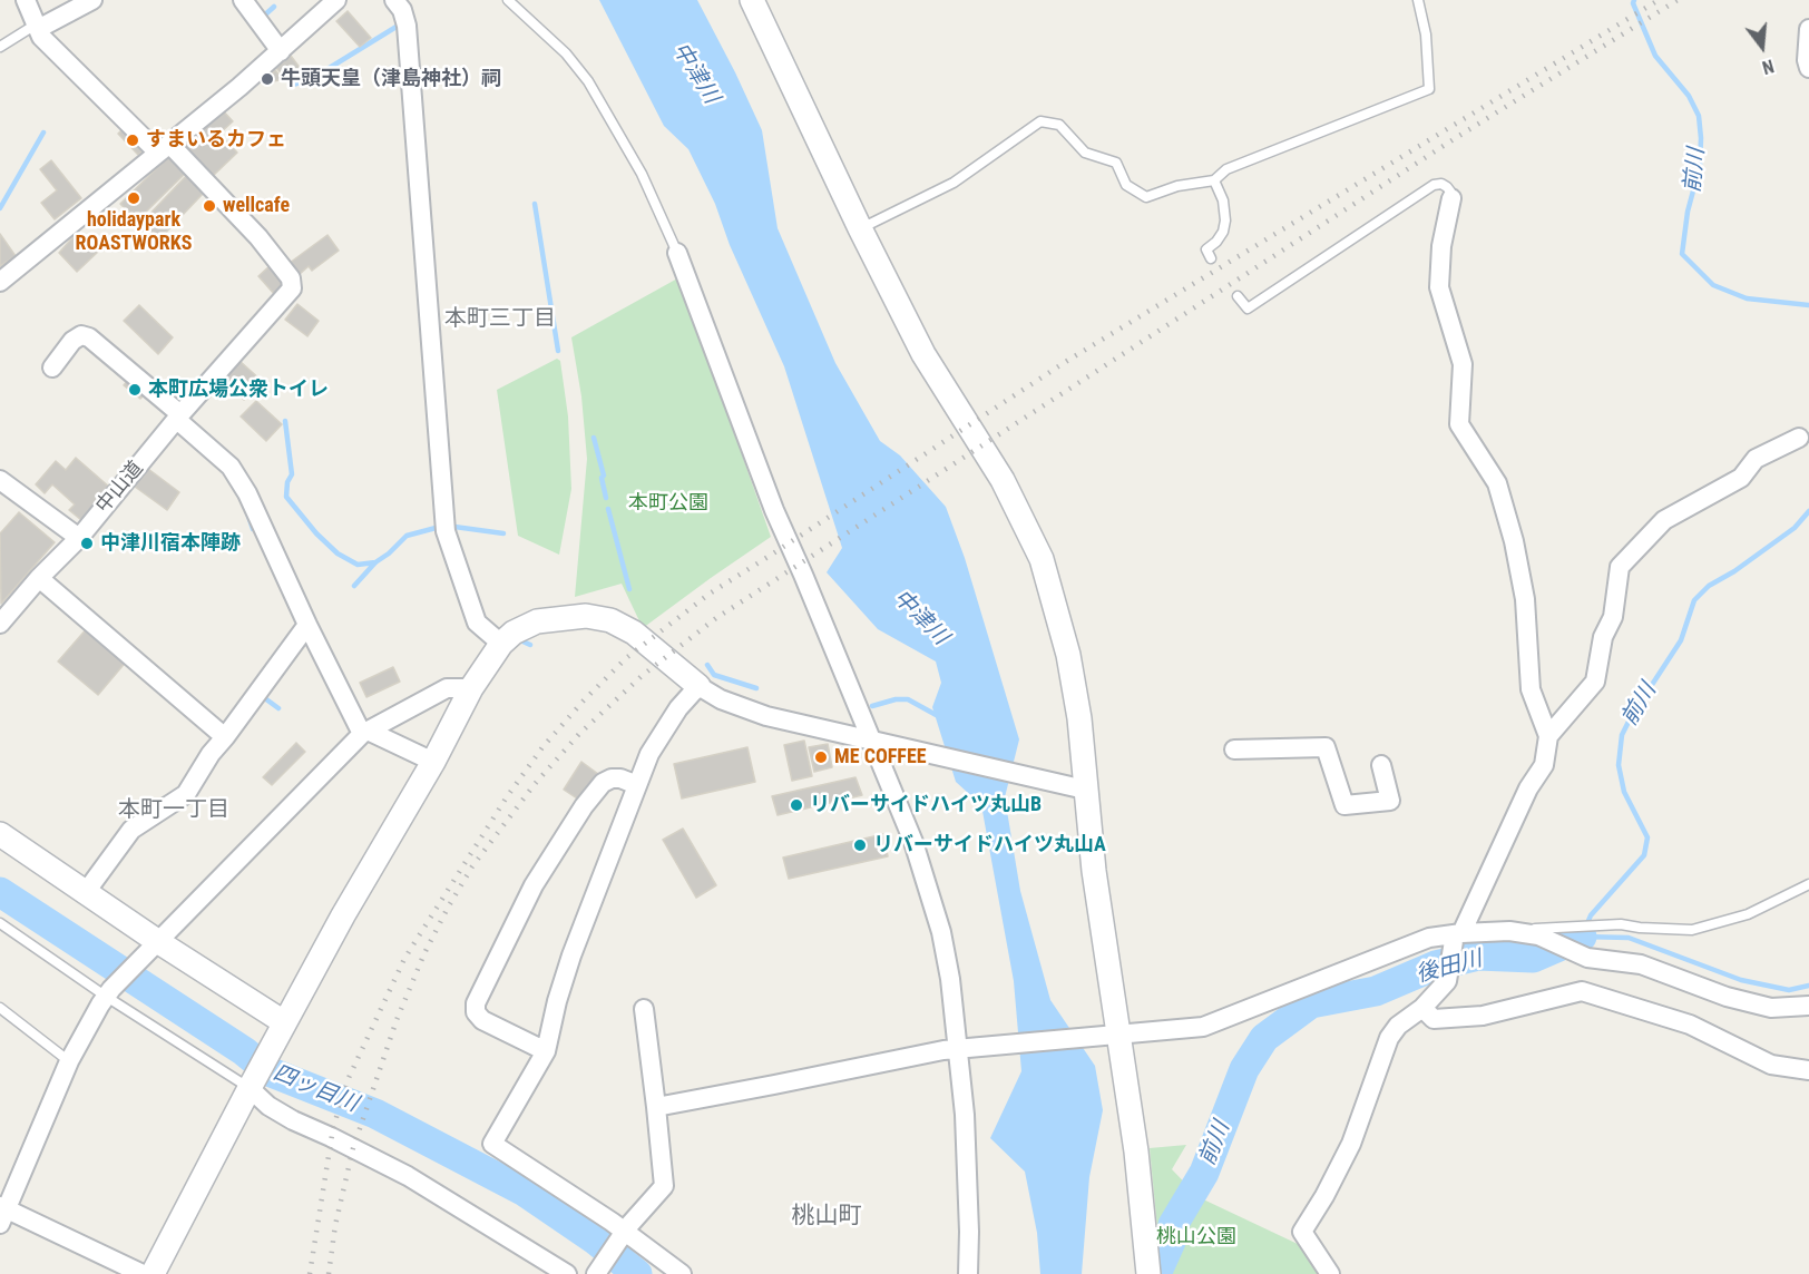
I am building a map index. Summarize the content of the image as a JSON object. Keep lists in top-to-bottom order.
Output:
{
  "streets": {
    "street": ["中山道"]
  },
  "districts": ["本町三丁目", "本町一丁目", "桃山町"],
  "water": [
    "中津川",
    "前川",
    "後田川",
    "四ッ目川"
  ],
  "parks": ["本町公園", "桃山公園"],
  "places": [
    "牛頭天皇（津島神社）祠",
    "すまいるカフェ",
    "holidaypark ROASTWORKS",
    "wellcafe",
    "本町広場公衆トイレ",
    "中津川宿本陣跡",
    "ME COFFEE",
    "リバーサイドハイツ丸山B",
    "リバーサイドハイツ丸山A"
  ],
  "north": "bottom"
}
